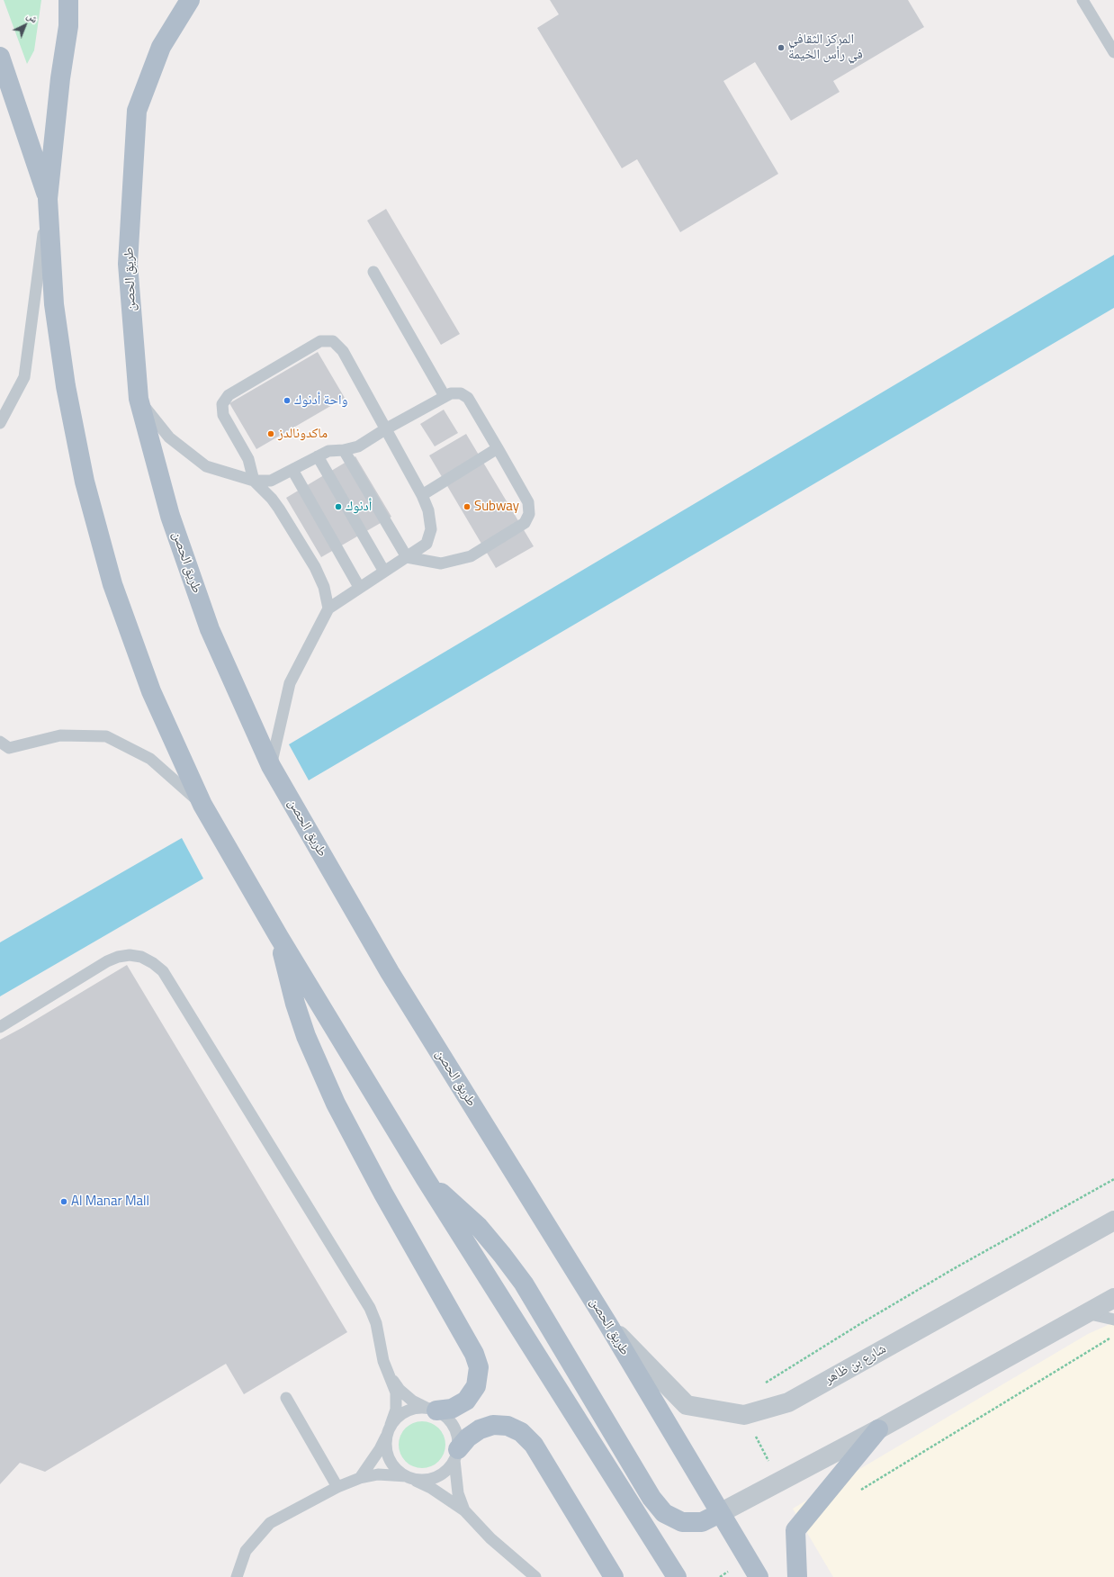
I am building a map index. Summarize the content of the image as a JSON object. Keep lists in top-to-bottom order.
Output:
{
  "streets": {
    "main road": ["طريق الحصن"],
    "street": ["شارع بن ظاهر"]
  },
  "crossings": [
    ["طريق الحصن", "شارع بن ظاهر"]
  ],
  "places": [
    "المركز الثقافي في رأس الخيمة",
    "واحة أدنوك",
    "ماكدونالدز",
    "أدنوك",
    "Subway",
    "Al Manar Mall"
  ],
  "north": "top right"
}
